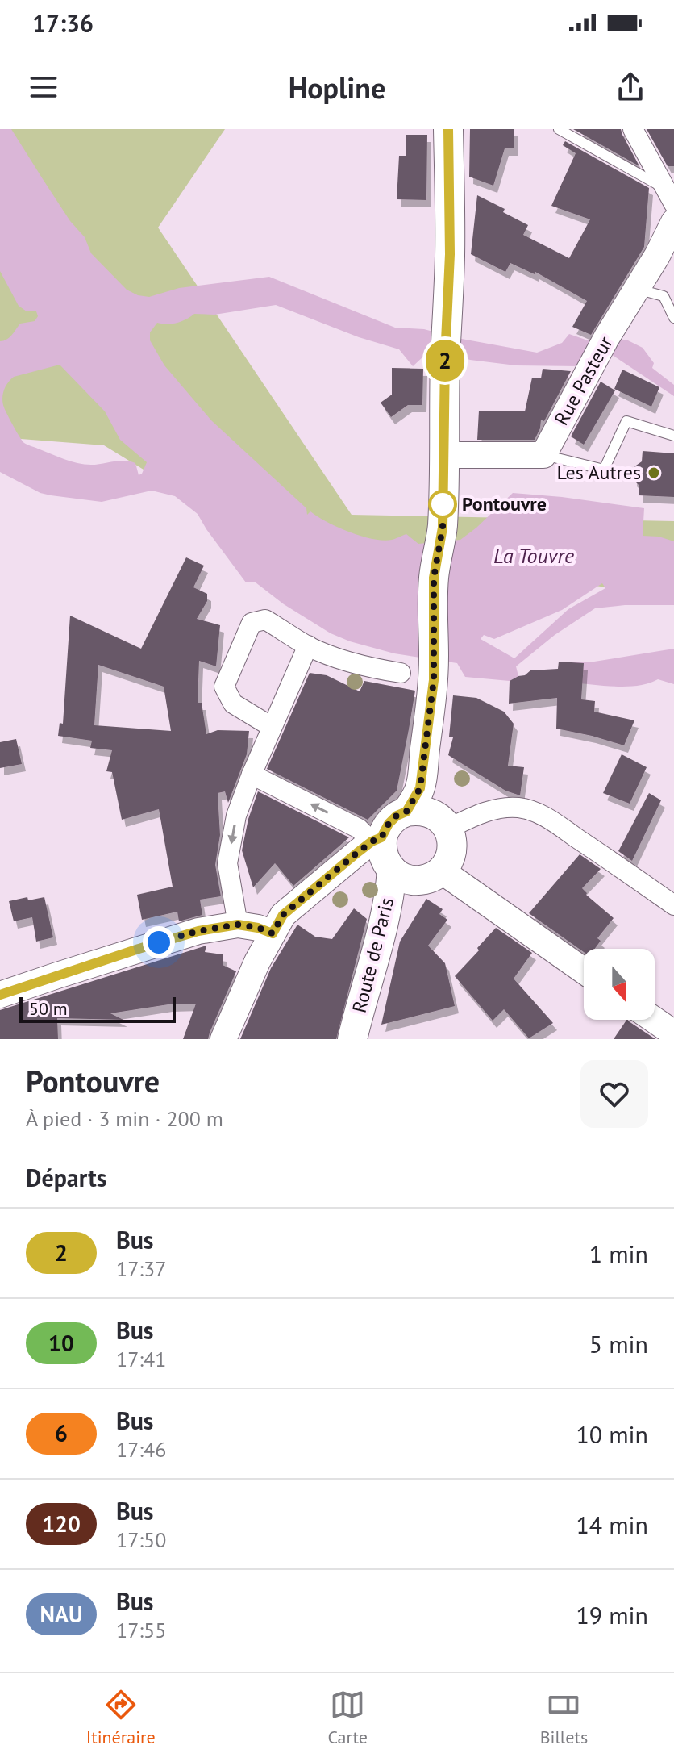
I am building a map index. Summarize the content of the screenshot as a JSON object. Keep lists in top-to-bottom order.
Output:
{
  "streets": {
    "main road": ["Route de Paris"],
    "street": ["Rue Pasteur"]
  },
  "water": ["La Touvre"],
  "places": ["Les Autres", "Pontouvre"],
  "lines": ["bus line 2"],
  "scale_bar": "50 m",
  "north": "bottom",
  "page": {
    "status": "17:36",
    "header": "Hopline",
    "on_map": "2",
    "scale": "50 m",
    "heading": [
      ["Pontouvre", "À pied · 3 min · 200 m"],
      "Départs"
    ],
    "list": [
      {
        "mark": "2",
        "name": "Bus",
        "note": "17:37",
        "value": "1 min"
      },
      {
        "mark": "10",
        "name": "Bus",
        "note": "17:41",
        "value": "5 min"
      },
      {
        "mark": "6",
        "name": "Bus",
        "note": "17:46",
        "value": "10 min"
      },
      {
        "mark": "120",
        "name": "Bus",
        "note": "17:50",
        "value": "14 min"
      },
      {
        "mark": "NAU",
        "name": "Bus",
        "note": "17:55",
        "value": "19 min"
      }
    ],
    "tabs": ["Itinéraire", "Carte", "Billets"]
  }
}
